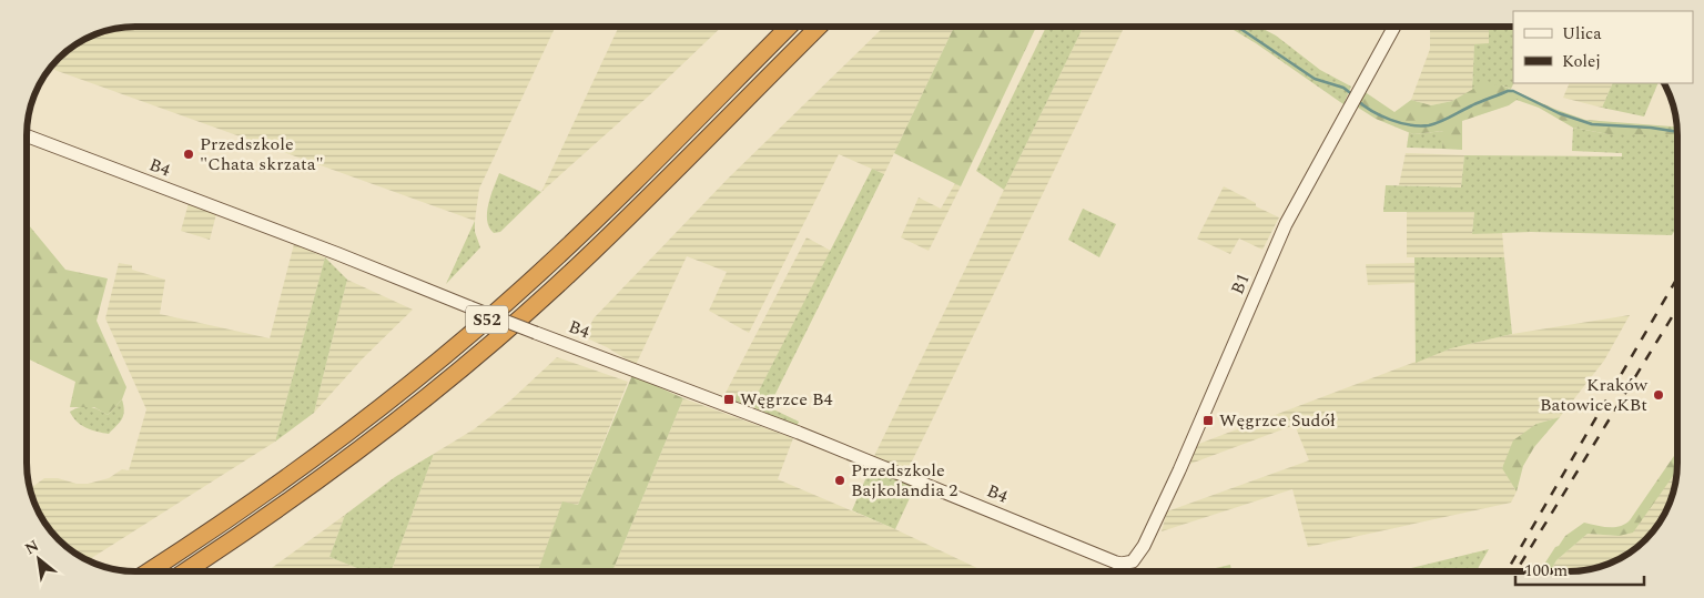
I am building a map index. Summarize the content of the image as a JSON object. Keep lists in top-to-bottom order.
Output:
{
  "streets": {
    "highway": ["S52"],
    "street": ["B4", "B1"]
  },
  "crossings": [
    ["B4", "B1"]
  ],
  "places": {
    "other": ["Przedszkole \"Chata skrzata\"", "Kraków Batowice KBt", "Przedszkole Bajkolandia 2"],
    "transit": ["Węgrzce B4", "Węgrzce Sudół"]
  },
  "legend": ["Ulica", "Kolej"],
  "scale_bar": "100 m",
  "north": "top left"
}
